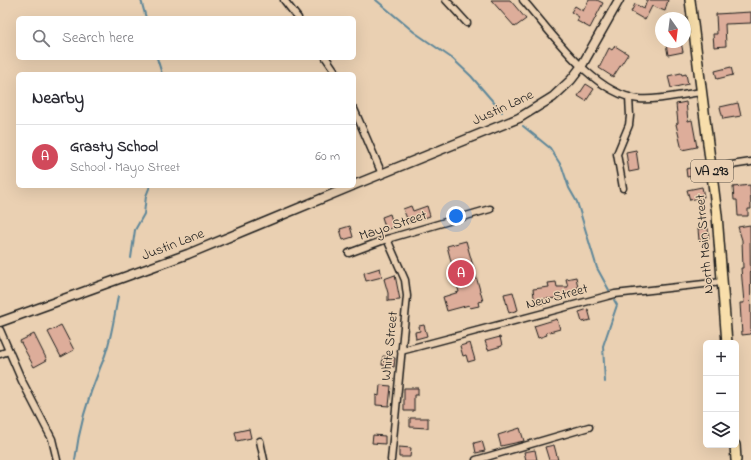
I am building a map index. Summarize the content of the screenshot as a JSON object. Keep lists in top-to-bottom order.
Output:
{
  "streets": {
    "main road": ["Justin Lane", "VA 293", "North Main Street"],
    "street": ["Mayo Street", "New Street", "White Street"]
  },
  "crossings": [
    ["Mayo Street", "White Street"],
    ["North Main Street", "New Street"],
    ["New Street", "White Street"]
  ],
  "north": "bottom",
  "page": {
    "search": "Search here",
    "heading": "Nearby",
    "list": [
      {
        "mark": "A",
        "name": "Grasty School",
        "note": "School · Mayo Street",
        "value": "60 m"
      }
    ],
    "pins": "A",
    "map_buttons": ["+", "−"]
  }
}
